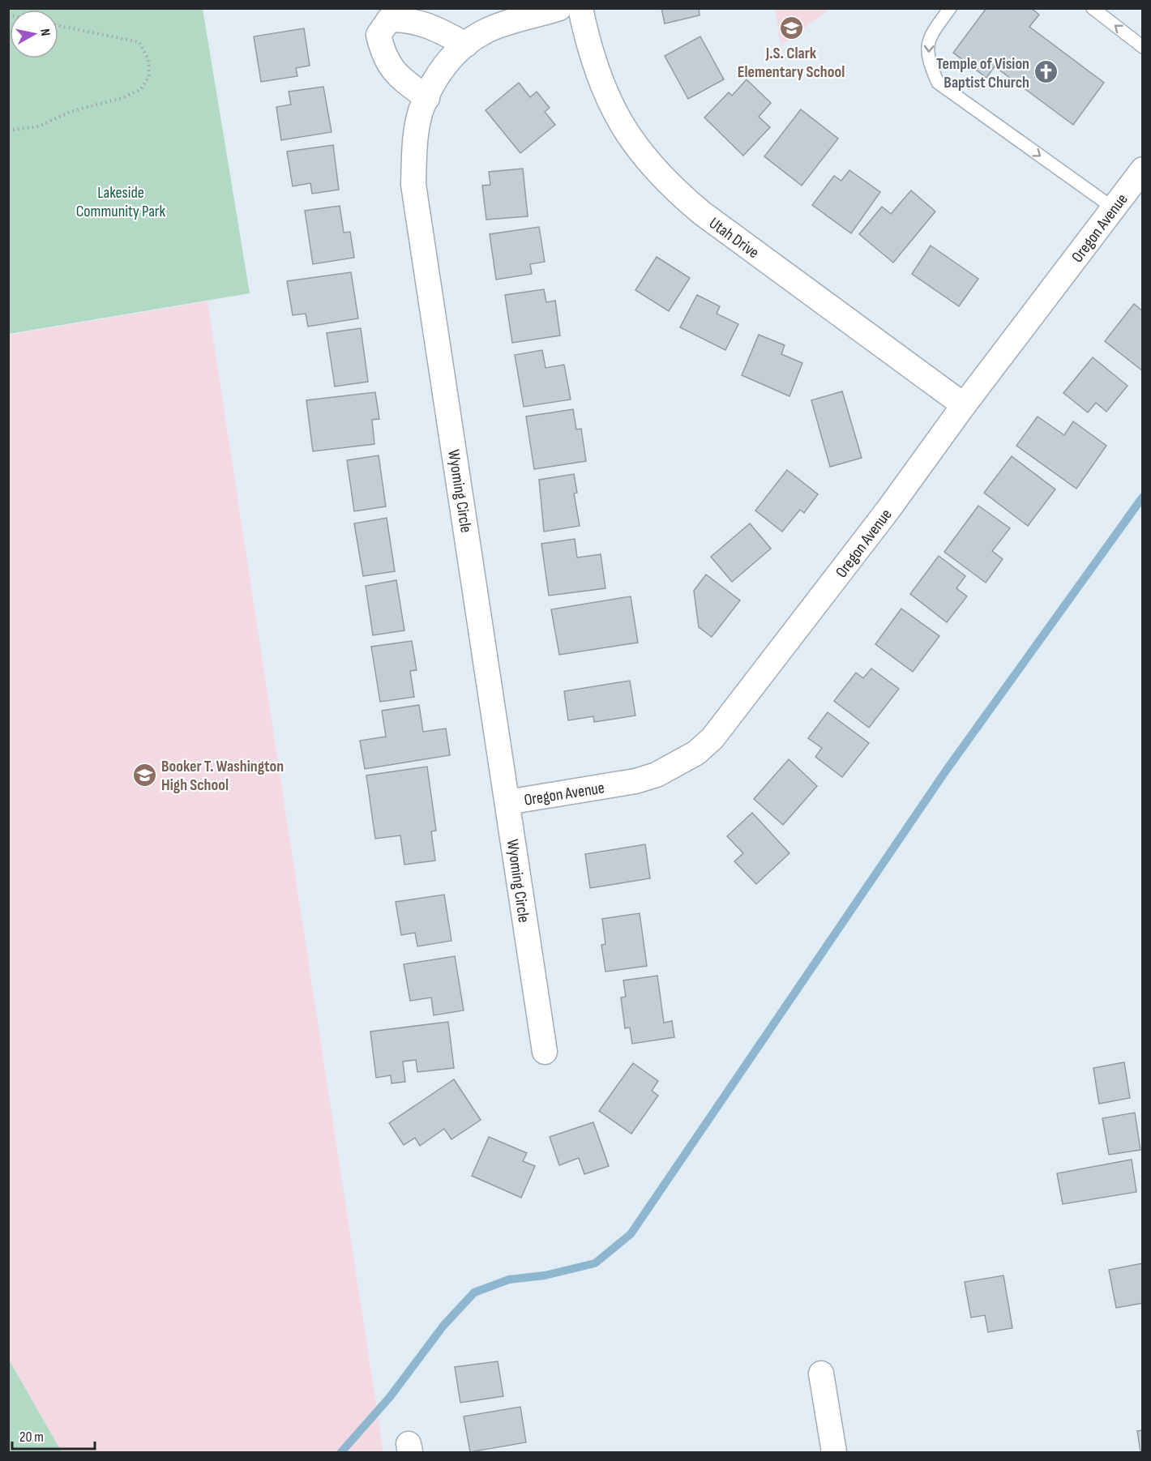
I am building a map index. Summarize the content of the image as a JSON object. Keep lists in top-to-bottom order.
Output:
{
  "streets": {
    "street": ["Oregon Avenue", "Utah Drive", "Wyoming Circle"]
  },
  "crossings": [
    ["Oregon Avenue", "Utah Drive"],
    ["Oregon Avenue", "Wyoming Circle"]
  ],
  "parks": ["Lakeside Community Park"],
  "places": {
    "school or university": ["J.S. Clark Elementary School", "Booker T. Washington High School"],
    "church": ["Temple of Vision Baptist Church"]
  },
  "scale_bar": "20 m",
  "north": "right"
}
